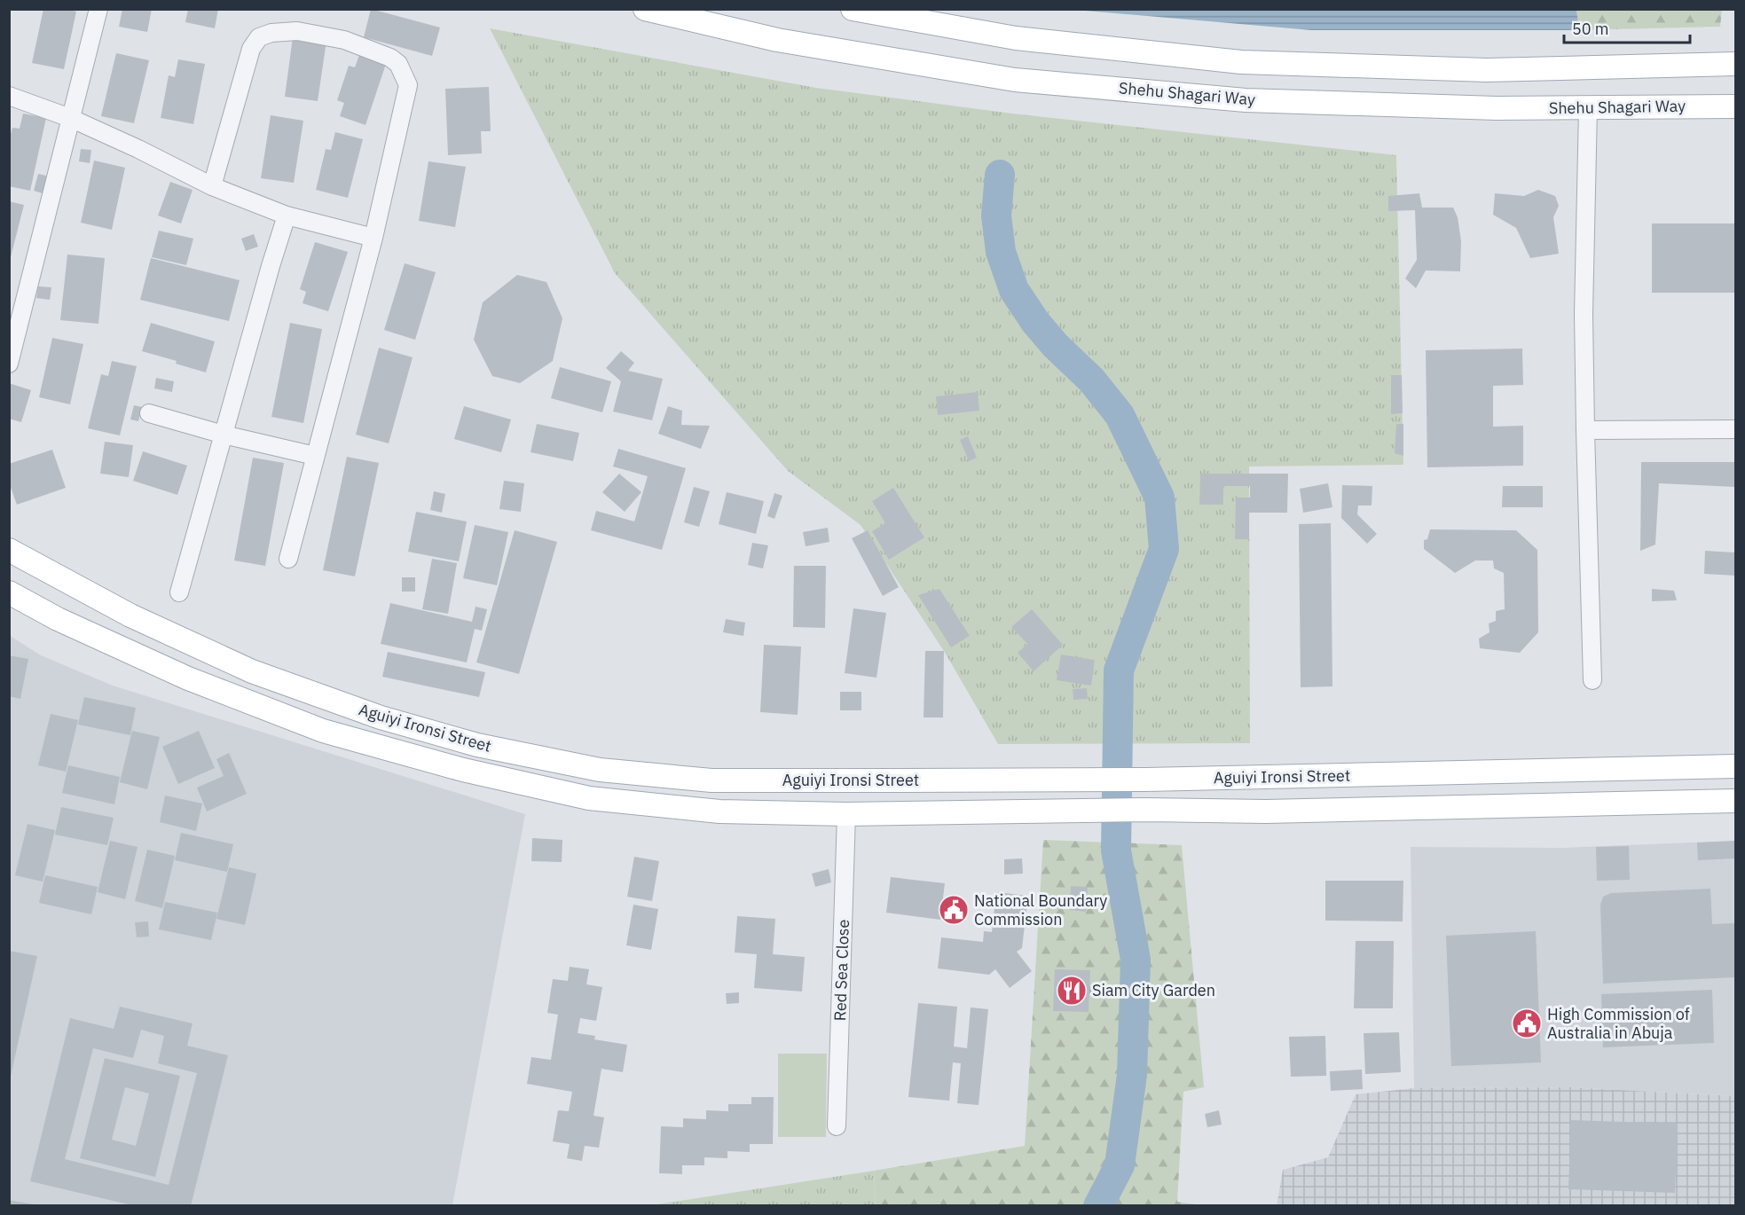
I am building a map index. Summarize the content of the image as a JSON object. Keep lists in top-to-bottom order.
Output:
{
  "streets": {
    "main road": ["Shehu Shagari Way", "Aguiyi Ironsi Street"],
    "street": ["Red Sea Close"]
  },
  "crossings": [
    ["Aguiyi Ironsi Street", "Red Sea Close"]
  ],
  "places": {
    "public building": ["National Boundary Commission", "High Commission of Australia in Abuja"],
    "restaurant": ["Siam City Garden"]
  },
  "scale_bar": "50 m"
}
